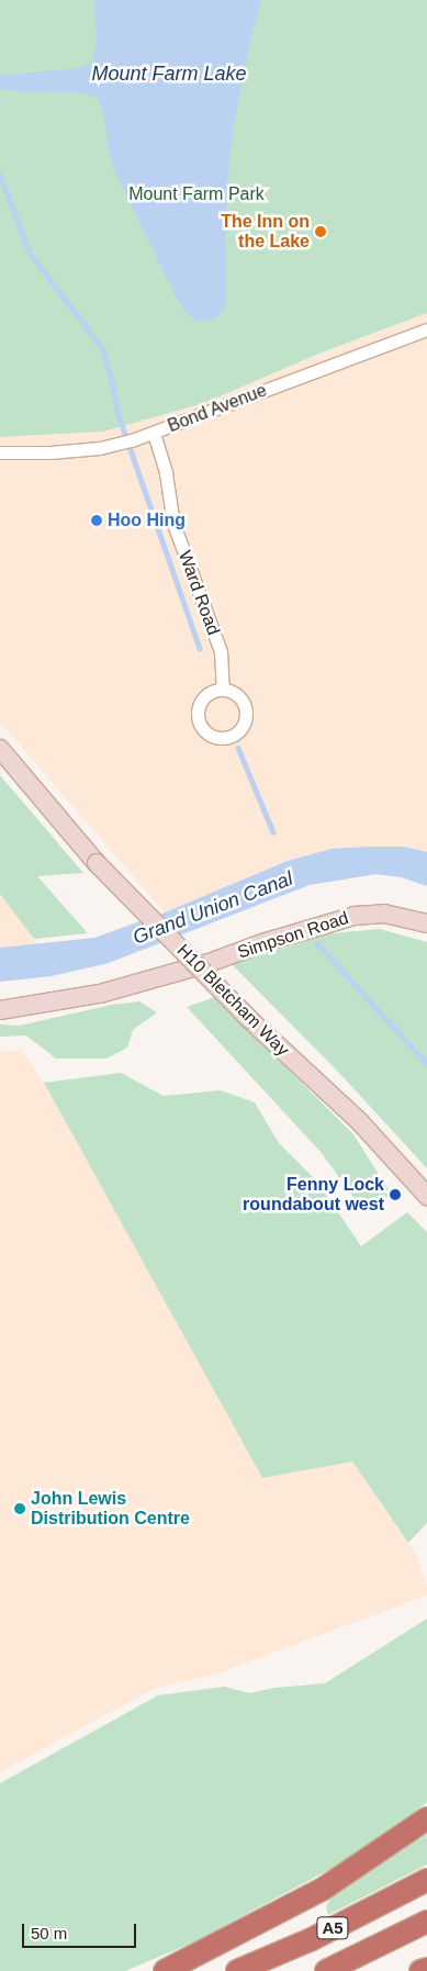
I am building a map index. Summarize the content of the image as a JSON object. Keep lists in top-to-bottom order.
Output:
{
  "streets": {
    "highway": ["A5"],
    "street": [
      "Bond Avenue",
      "Ward Road",
      "Simpson Road",
      "H10 Bletcham Way"
    ]
  },
  "crossings": [
    ["Bond Avenue", "Ward Road"]
  ],
  "water": ["Mount Farm Lake", "Grand Union Canal"],
  "parks": ["Mount Farm Park"],
  "places": [
    "The Inn on the Lake",
    "Hoo Hing",
    "Fenny Lock roundabout west",
    "John Lewis Distribution Centre"
  ],
  "scale_bar": "50 m"
}
